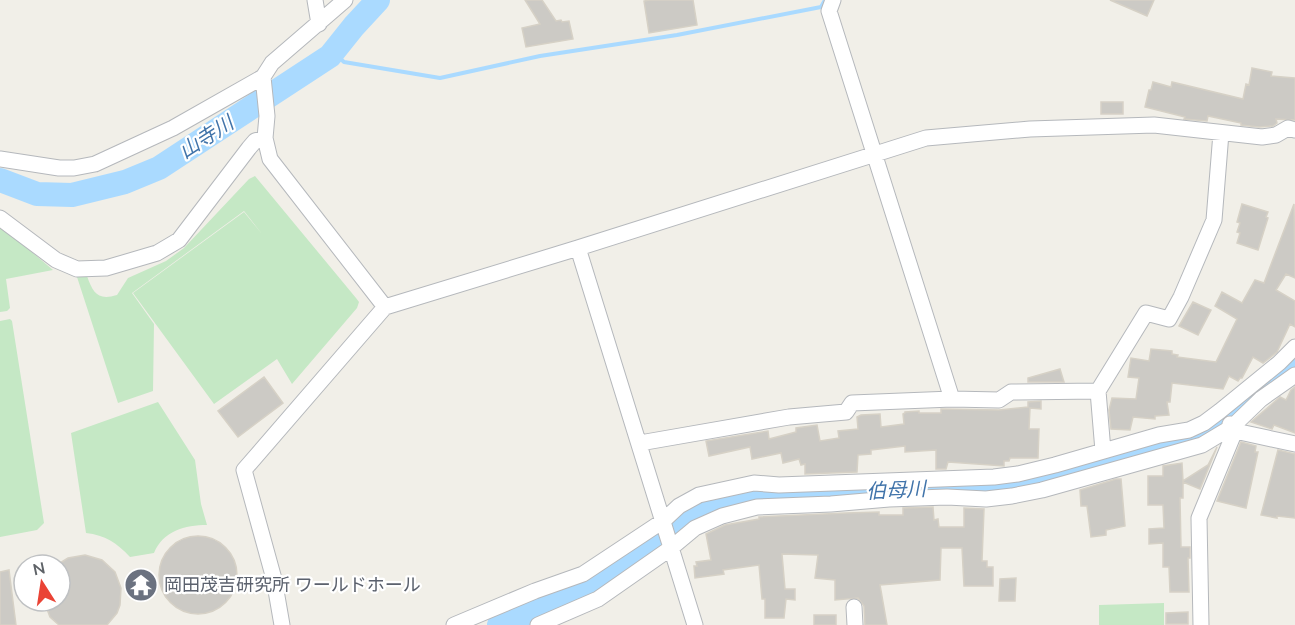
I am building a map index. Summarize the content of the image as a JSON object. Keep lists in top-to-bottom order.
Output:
{
  "water": ["山寺川", "伯母川"],
  "places": {
    "temple": ["岡田茂吉研究所 ワールドホール"]
  },
  "north": "top"
}
